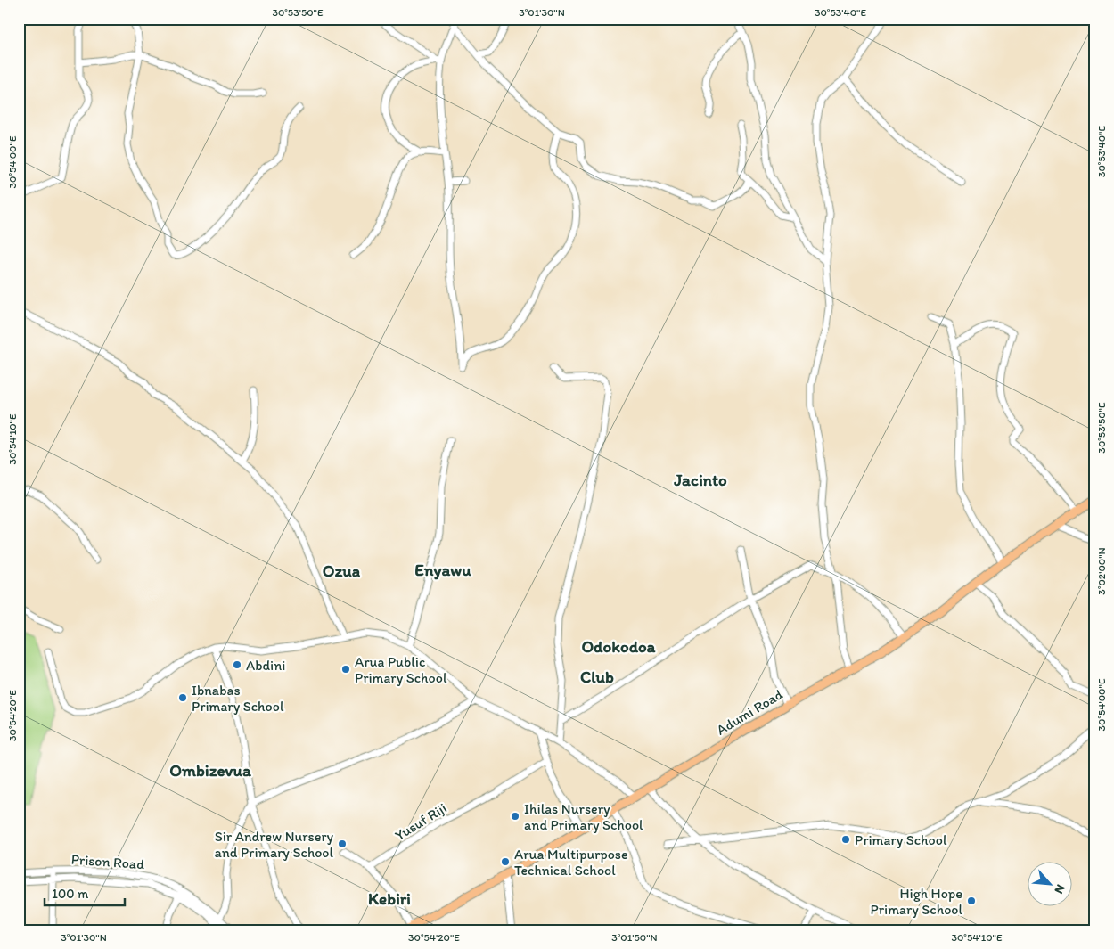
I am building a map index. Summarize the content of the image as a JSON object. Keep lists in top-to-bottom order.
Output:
{
  "streets": {
    "main road": ["Adumi Road"],
    "street": ["Yusuf Riji", "Prison Road"]
  },
  "districts": [
    "Jacinto",
    "Enyawu",
    "Ozua",
    "Odokodoa",
    "Club",
    "Ombizevua",
    "Kebiri"
  ],
  "places": [
    "Abdini",
    "Arua Public Primary School",
    "Ibnabas Primary School",
    "Ihilas Nursery and Primary School",
    "Primary School",
    "Sir Andrew Nursery and Primary School",
    "Arua Multipurpose Technical School",
    "High Hope Primary School"
  ],
  "scale_bar": "100 m",
  "north": "bottom right",
  "coordinates": [
    "30°53'50\"E",
    "3°01'30\"N",
    "30°53'40\"E",
    "30°54'00\"E",
    "30°54'10\"E",
    "3°02'00\"N",
    "30°54'20\"E",
    "3°01'50\"N"
  ]
}
